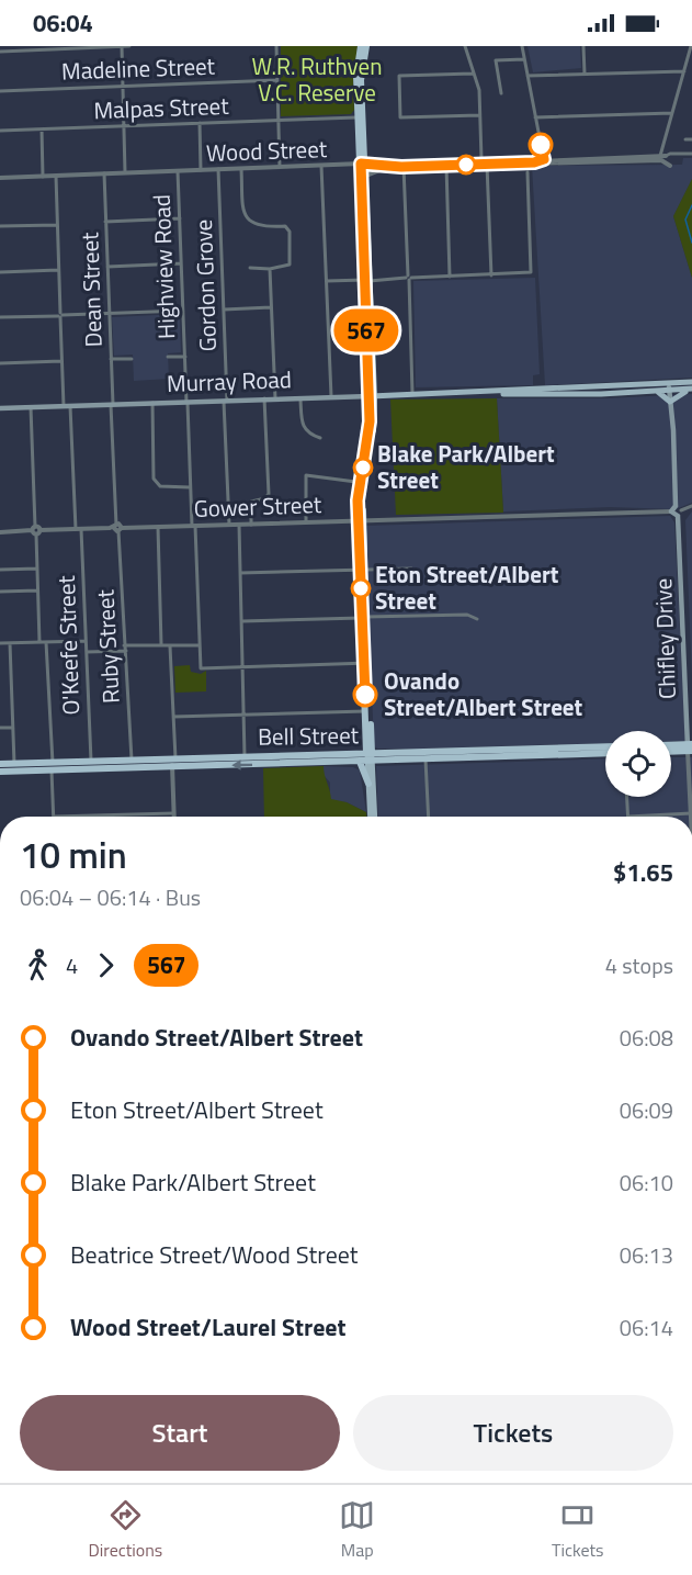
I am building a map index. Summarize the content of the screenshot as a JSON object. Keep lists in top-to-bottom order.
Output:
{
  "streets": {
    "highway": ["Bell Street"],
    "main road": ["Murray Road", "Chifley Drive"],
    "street": [
      "Madeline Street",
      "Malpas Street",
      "Wood Street",
      "Highview Road",
      "Gordon Grove",
      "Dean Street",
      "Gower Street",
      "O'Keefe Street",
      "Ruby Street"
    ]
  },
  "crossings": [
    ["Wood Street", "Highview Road"],
    ["Wood Street", "Gordon Grove"],
    ["Wood Street", "Dean Street"],
    ["Highview Road", "Murray Road"],
    ["Highview Road", "Gower Street"],
    ["Gordon Grove", "Murray Road"],
    ["Gordon Grove", "Gower Street"],
    ["Dean Street", "Murray Road"],
    ["Dean Street", "Gower Street"],
    ["Dean Street", "Ruby Street"],
    ["Murray Road", "O'Keefe Street"],
    ["Gower Street", "O'Keefe Street"],
    ["Gower Street", "Ruby Street"],
    ["O'Keefe Street", "Bell Street"],
    ["Ruby Street", "Bell Street"]
  ],
  "parks": ["W.R. Ruthven V.C. Reserve"],
  "places": ["Blake Park/Albert Street", "Eton Street/Albert Street", "Ovando Street/Albert Street"],
  "lines": ["bus line 567"],
  "page": {
    "status": "06:04",
    "on_map": "567",
    "heading": ["10 min", "06:04 – 06:14 · Bus", "$1.65"],
    "legs": ["4", "567", "4 stops"],
    "list": [
      {
        "name": "Ovando Street/Albert Street",
        "value": "06:08"
      },
      {
        "name": "Eton Street/Albert Street",
        "value": "06:09"
      },
      {
        "name": "Blake Park/Albert Street",
        "value": "06:10"
      },
      {
        "name": "Beatrice Street/Wood Street",
        "value": "06:13"
      },
      {
        "name": "Wood Street/Laurel Street",
        "value": "06:14"
      }
    ],
    "buttons": ["Start", "Tickets"],
    "tabs": ["Directions", "Map", "Tickets"]
  }
}
